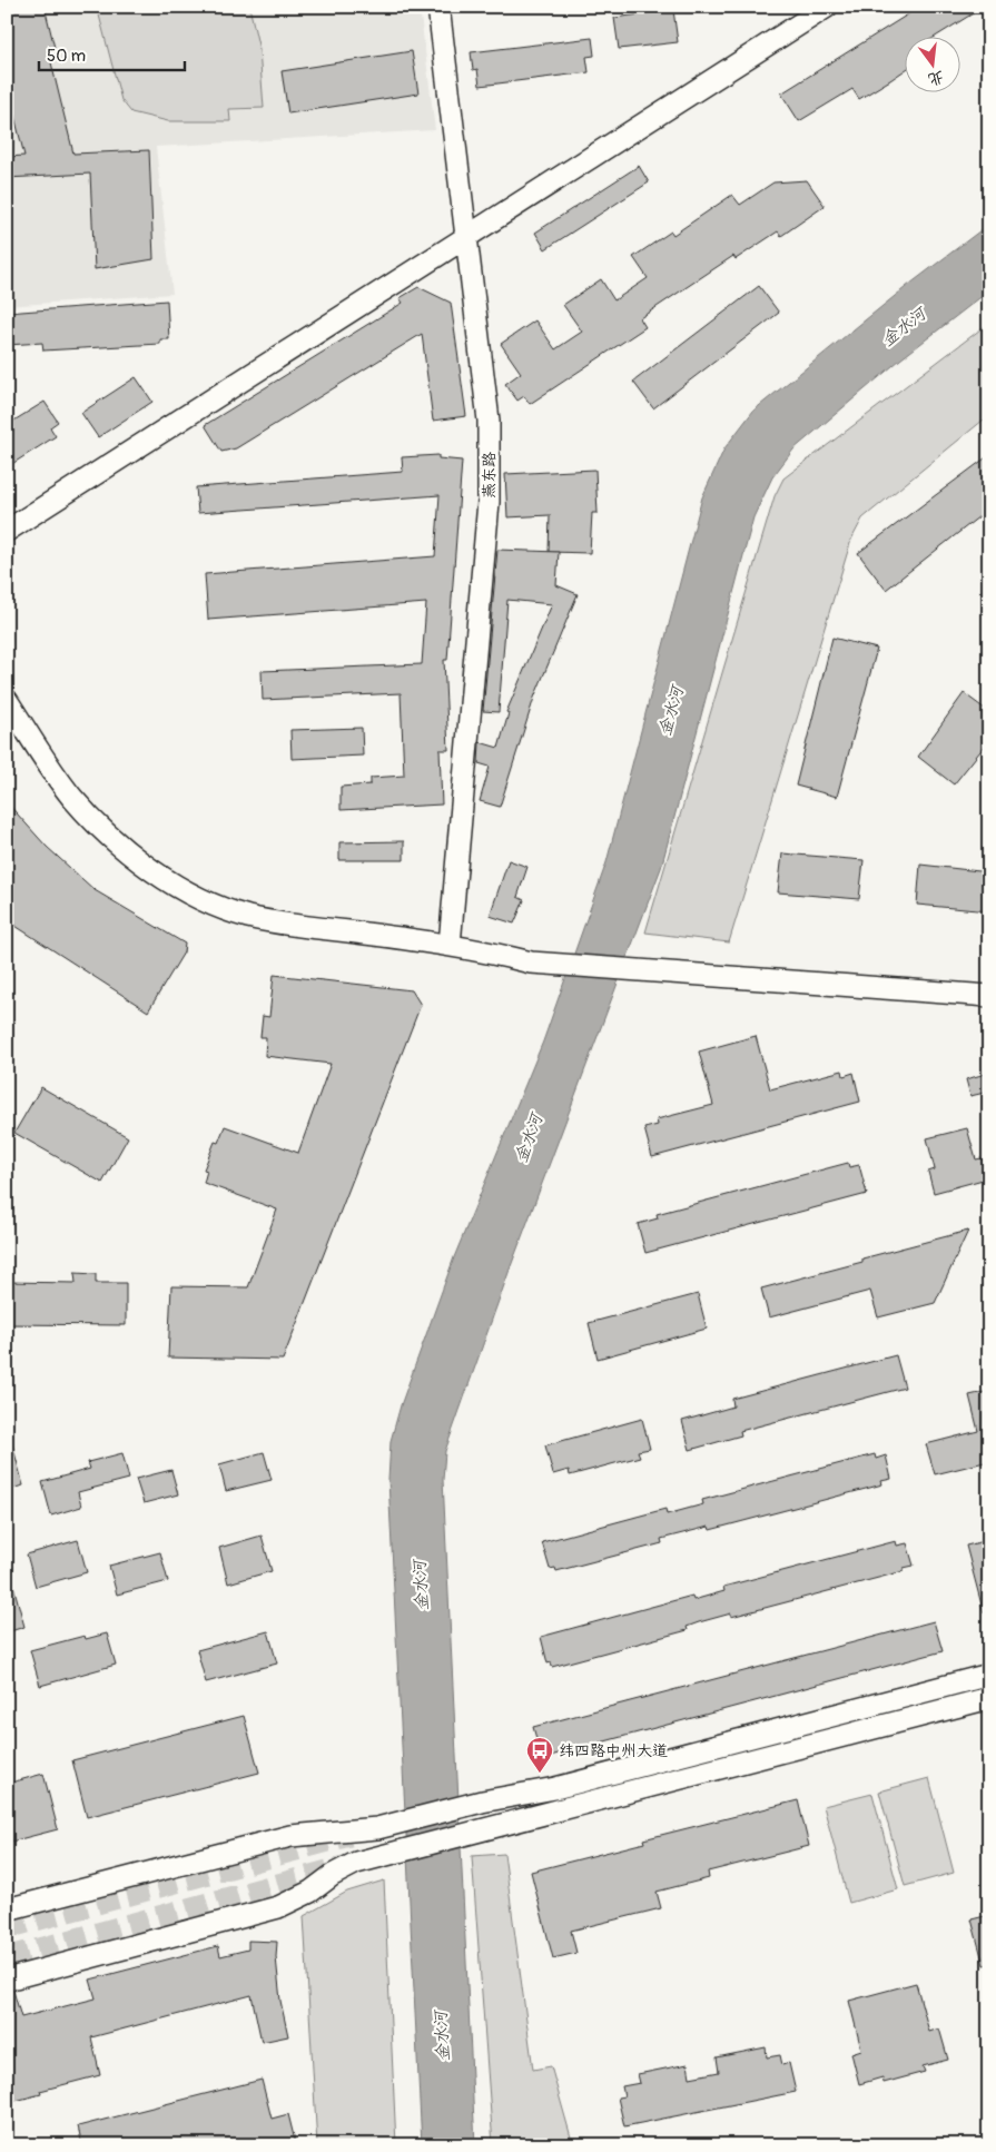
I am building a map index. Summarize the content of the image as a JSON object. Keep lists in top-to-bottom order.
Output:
{
  "streets": {
    "street": ["燕东路"]
  },
  "water": ["金水河"],
  "places": {
    "bus stop": ["纬四路中州大道"]
  },
  "scale_bar": "50 m",
  "north": "bottom"
}
